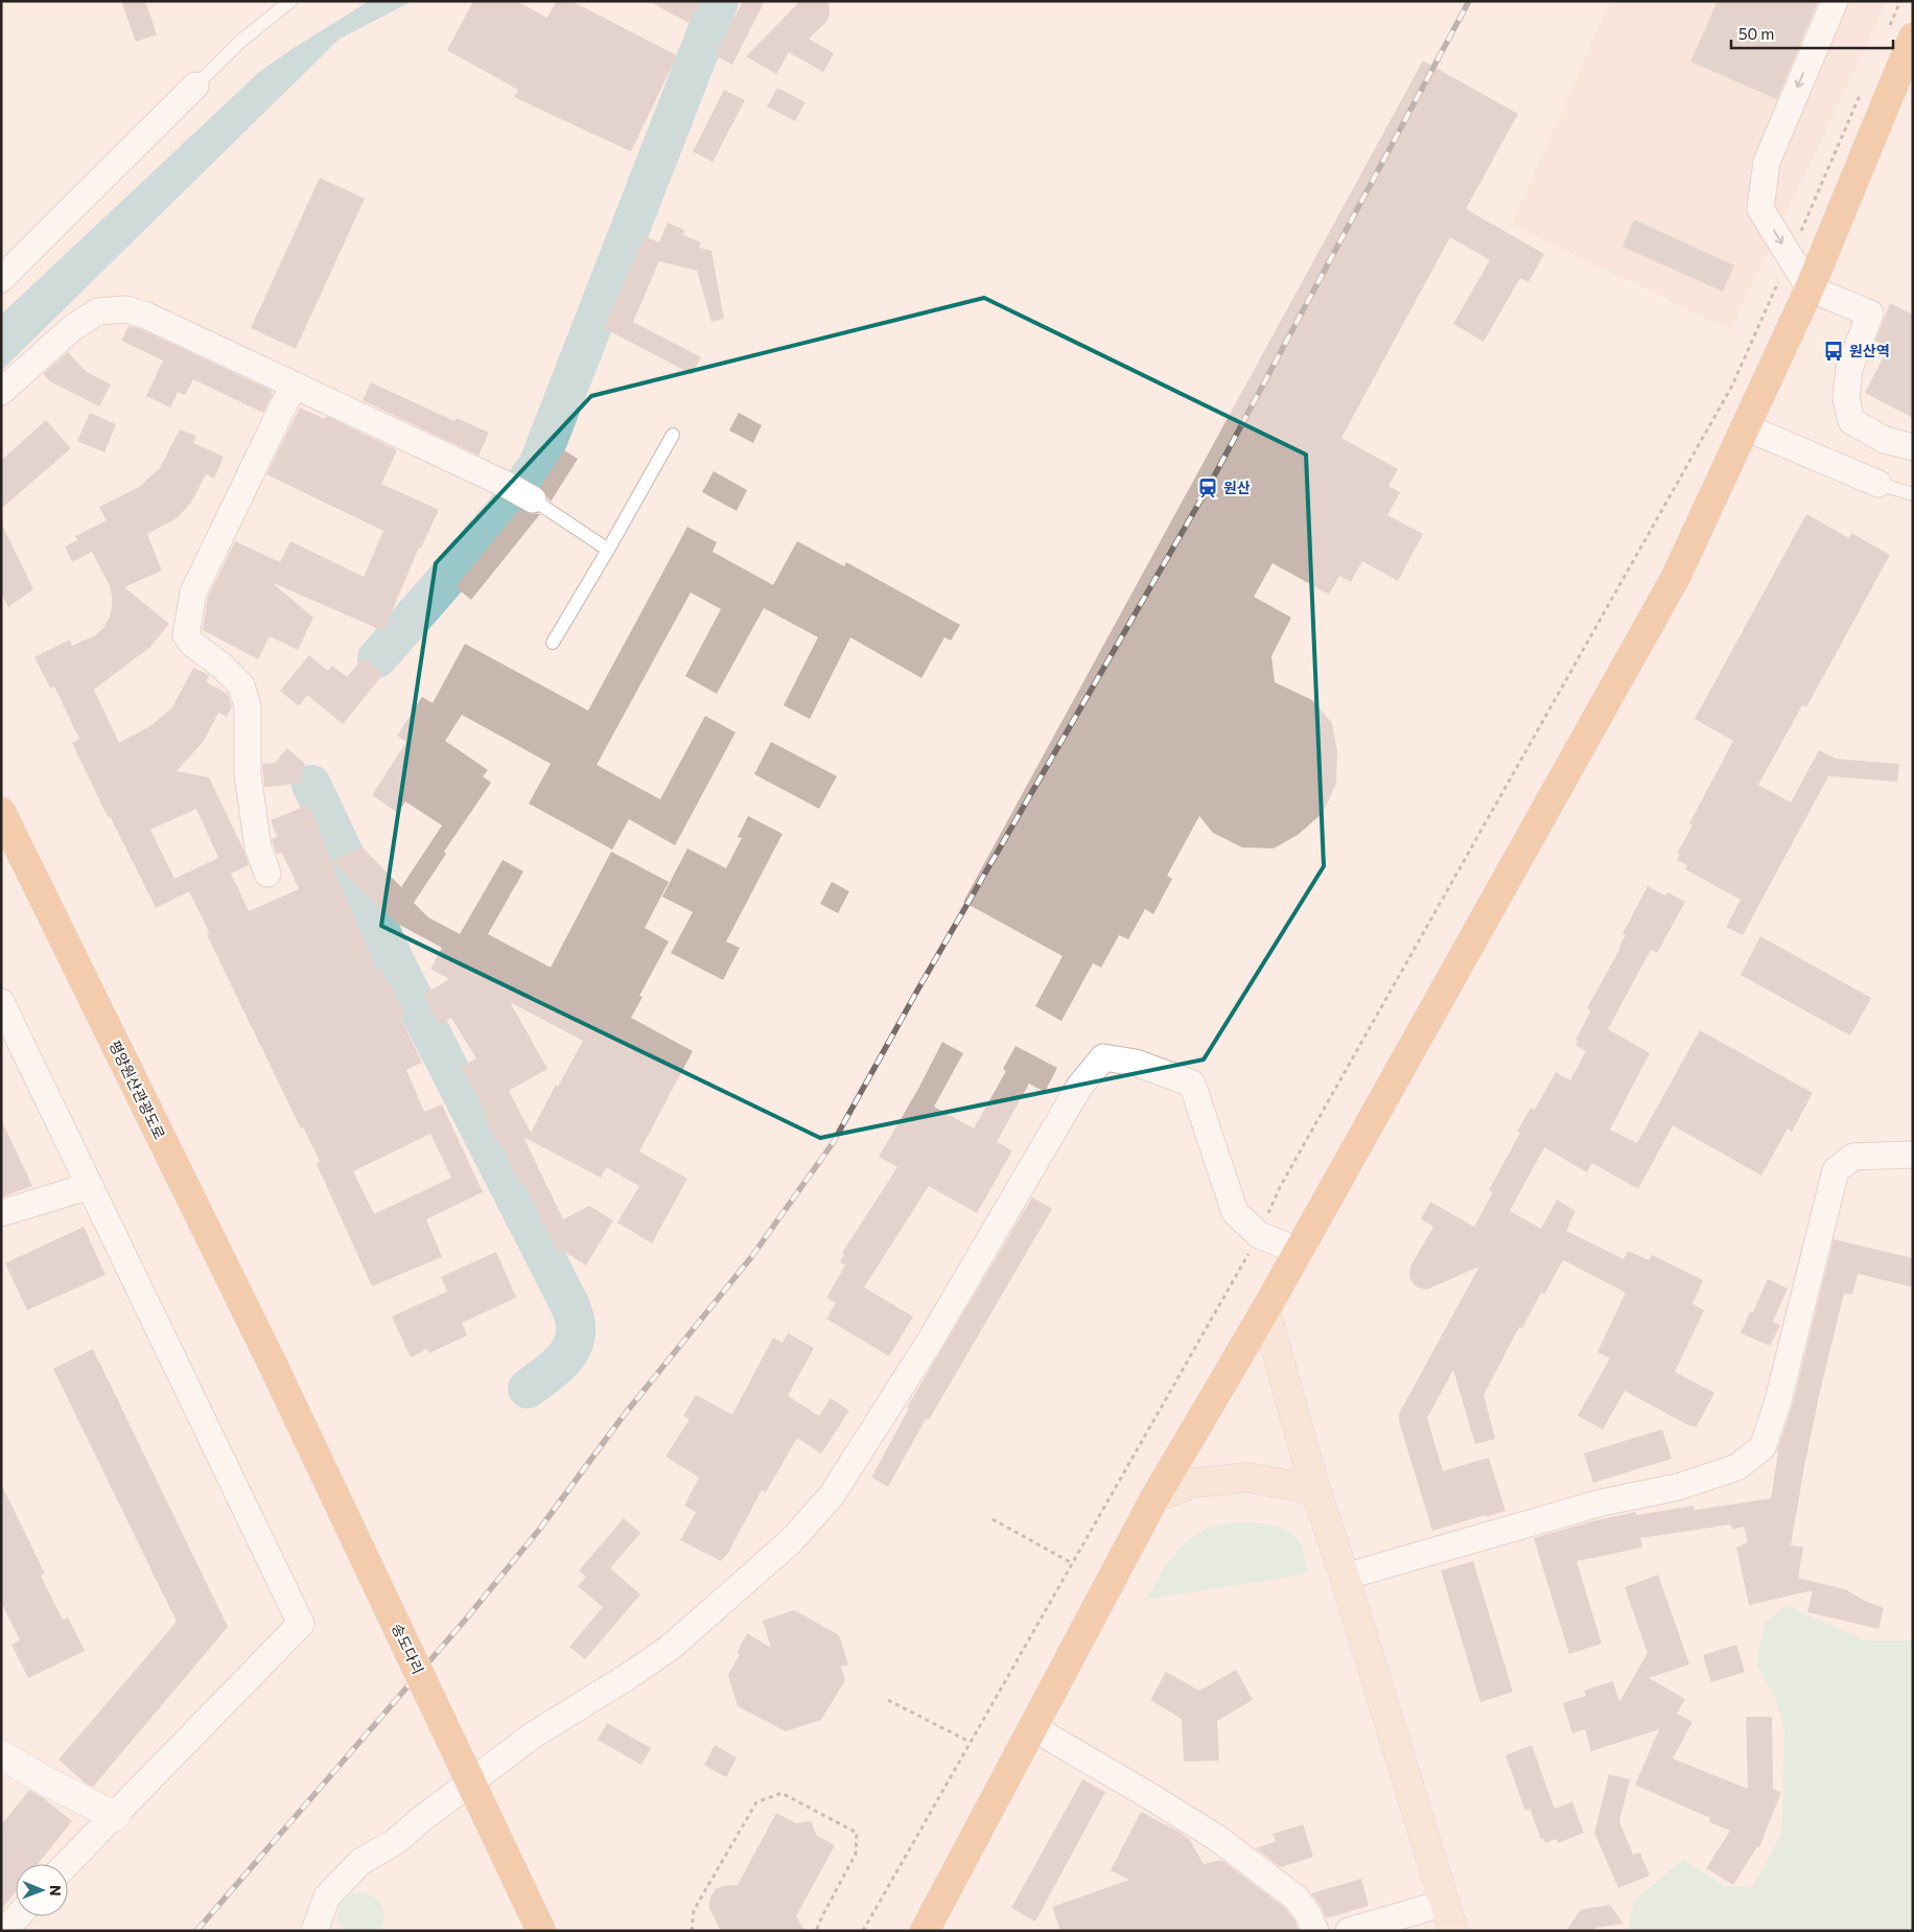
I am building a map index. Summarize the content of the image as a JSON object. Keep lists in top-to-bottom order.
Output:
{
  "streets": {
    "highway": ["평양원산관광도로", "송도다리"]
  },
  "crossings": [
    ["평양원산관광도로", "송도다리"]
  ],
  "places": {
    "bus stop": ["원산역"],
    "station": ["원산"]
  },
  "scale_bar": "50 m",
  "north": "right"
}
